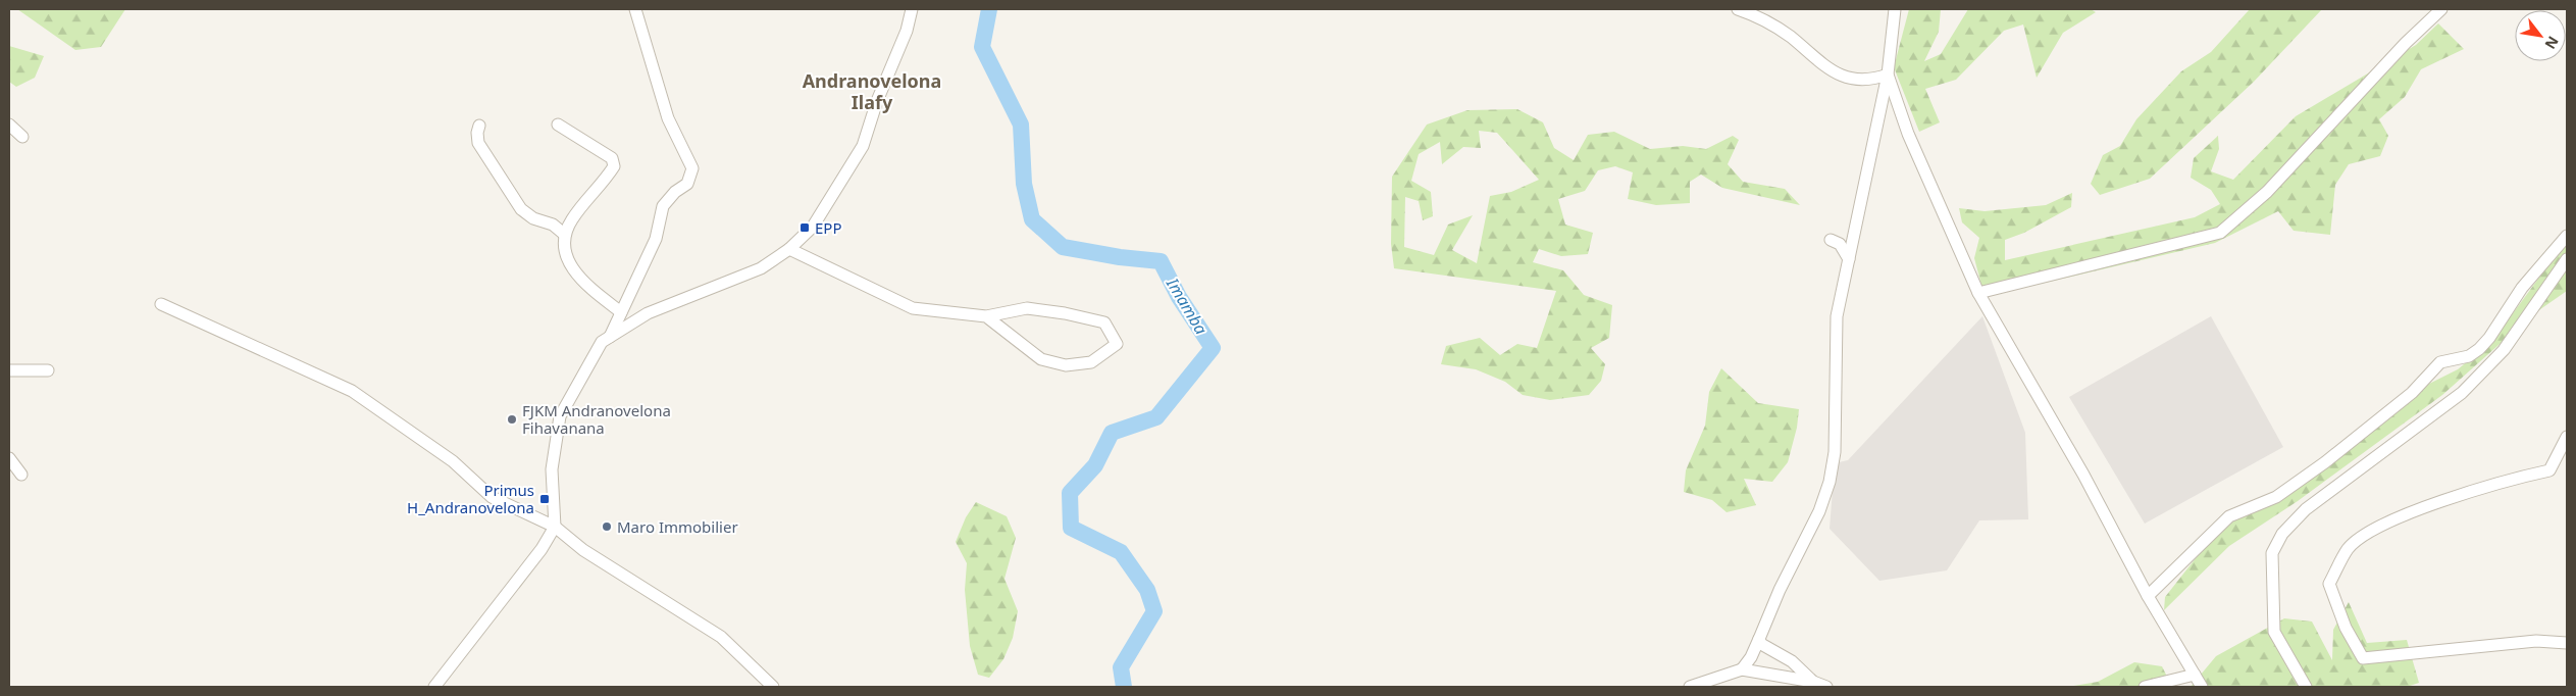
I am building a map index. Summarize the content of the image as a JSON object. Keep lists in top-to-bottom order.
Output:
{
  "districts": ["Andranovelona Ilafy"],
  "water": ["Imamba"],
  "places": {
    "transit": ["EPP", "Primus H_Andranovelona"],
    "other": ["FJKM Andranovelona Fihavanana", "Maro Immobilier"]
  },
  "north": "bottom right"
}
